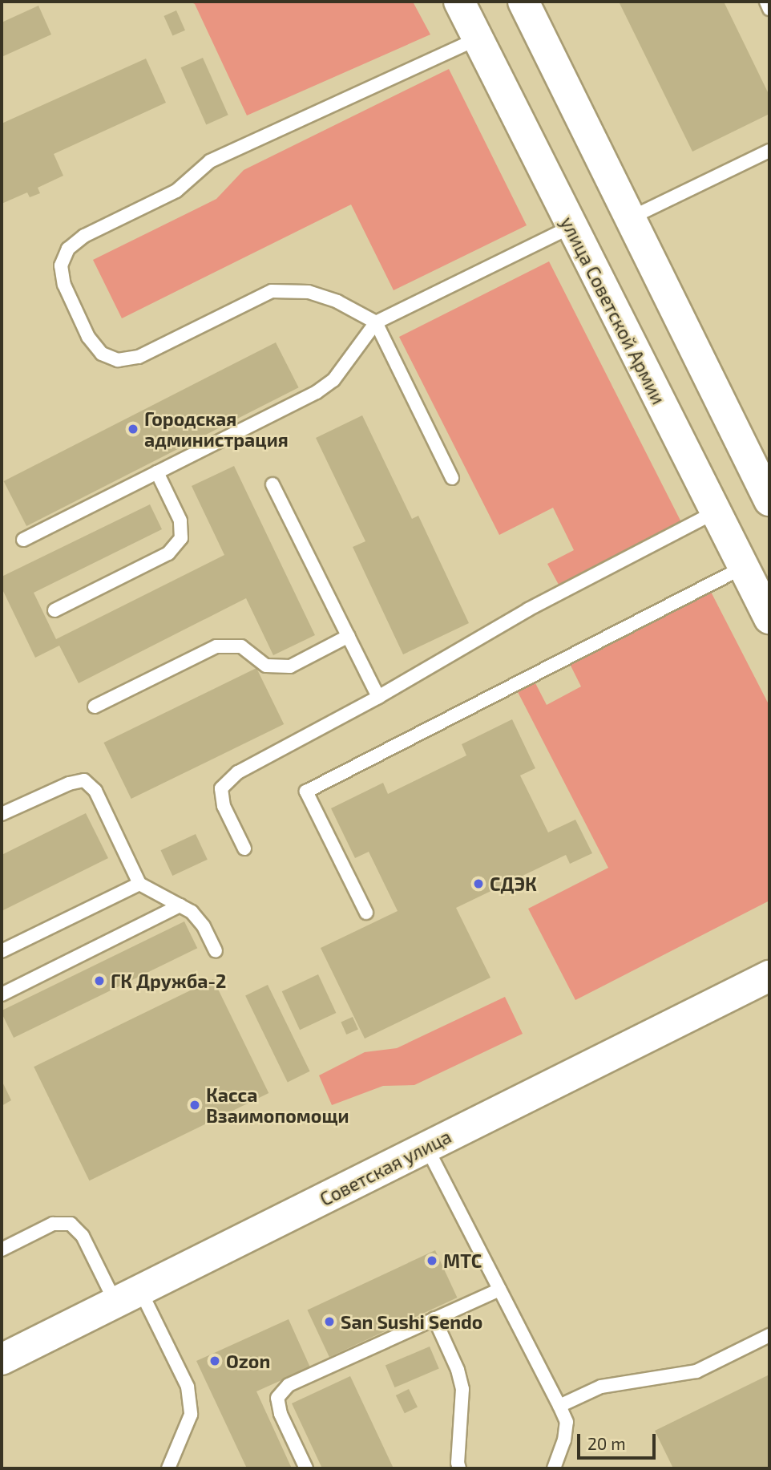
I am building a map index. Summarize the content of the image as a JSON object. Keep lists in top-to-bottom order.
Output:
{
  "streets": {
    "street": ["улица Советской Армии", "Советская улица"]
  },
  "places": [
    "Городская администрация",
    "СДЭК",
    "ГК Дружба-2",
    "Касса Взаимопомощи",
    "МТС",
    "San Sushi Sendo",
    "Ozon"
  ],
  "scale_bar": "20 m"
}
